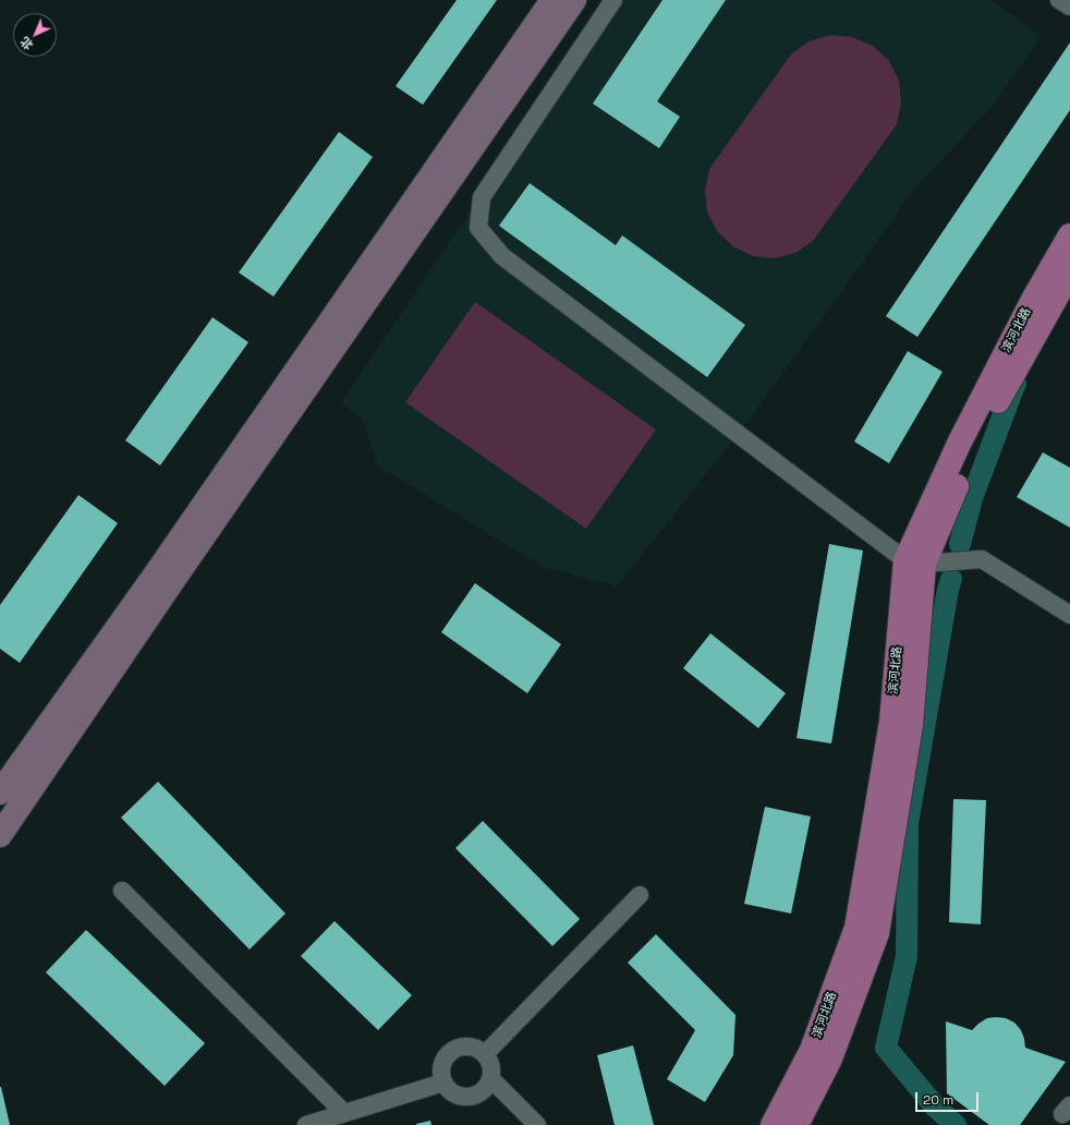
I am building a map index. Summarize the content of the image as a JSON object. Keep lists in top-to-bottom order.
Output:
{
  "streets": {
    "main road": ["滨河北路"]
  },
  "scale_bar": "20 m",
  "north": "bottom left"
}
